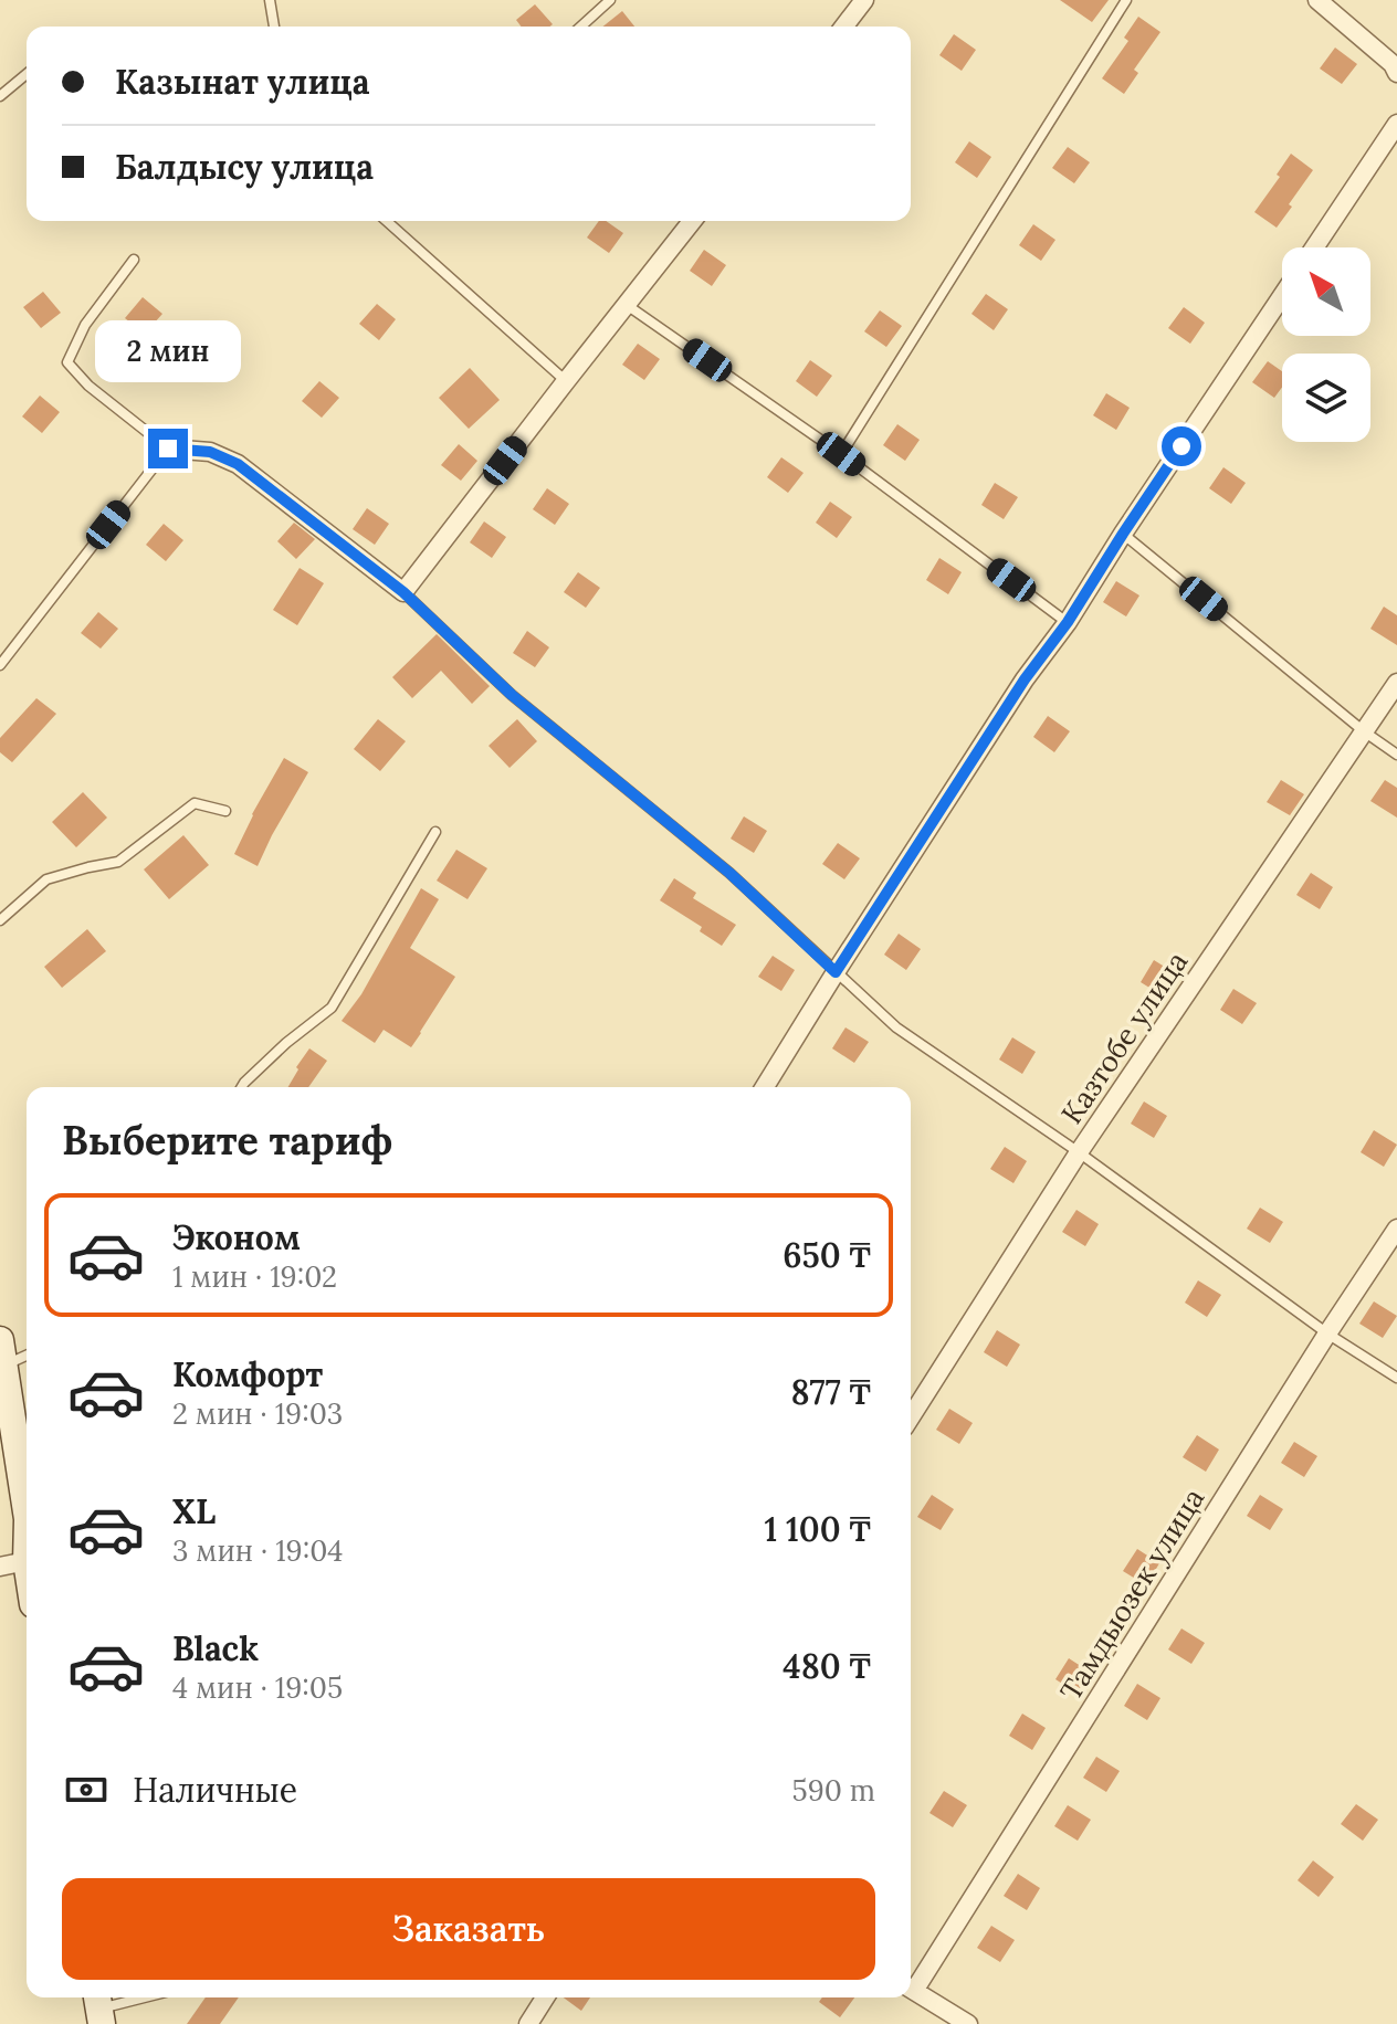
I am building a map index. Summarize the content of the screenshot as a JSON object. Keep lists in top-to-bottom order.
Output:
{
  "streets": {
    "street": ["Казтобе улица", "Тамдыозек улица"]
  },
  "north": "top left",
  "page": {
    "banner": ["Казынат улица", "Балдысу улица"],
    "bubble": "2 мин",
    "heading": "Выберите тариф",
    "list": [
      {
        "name": "Эконом",
        "note": "1 мин · 19:02",
        "value": "650 ₸"
      },
      {
        "name": "Комфорт",
        "note": "2 мин · 19:03",
        "value": "877 ₸"
      },
      {
        "name": "XL",
        "note": "3 мин · 19:04",
        "value": "1 100 ₸"
      },
      {
        "name": "Black",
        "note": "4 мин · 19:05",
        "value": "480 ₸"
      }
    ],
    "pay": ["Наличные", "590 m"],
    "buttons": "Заказать"
  }
}
